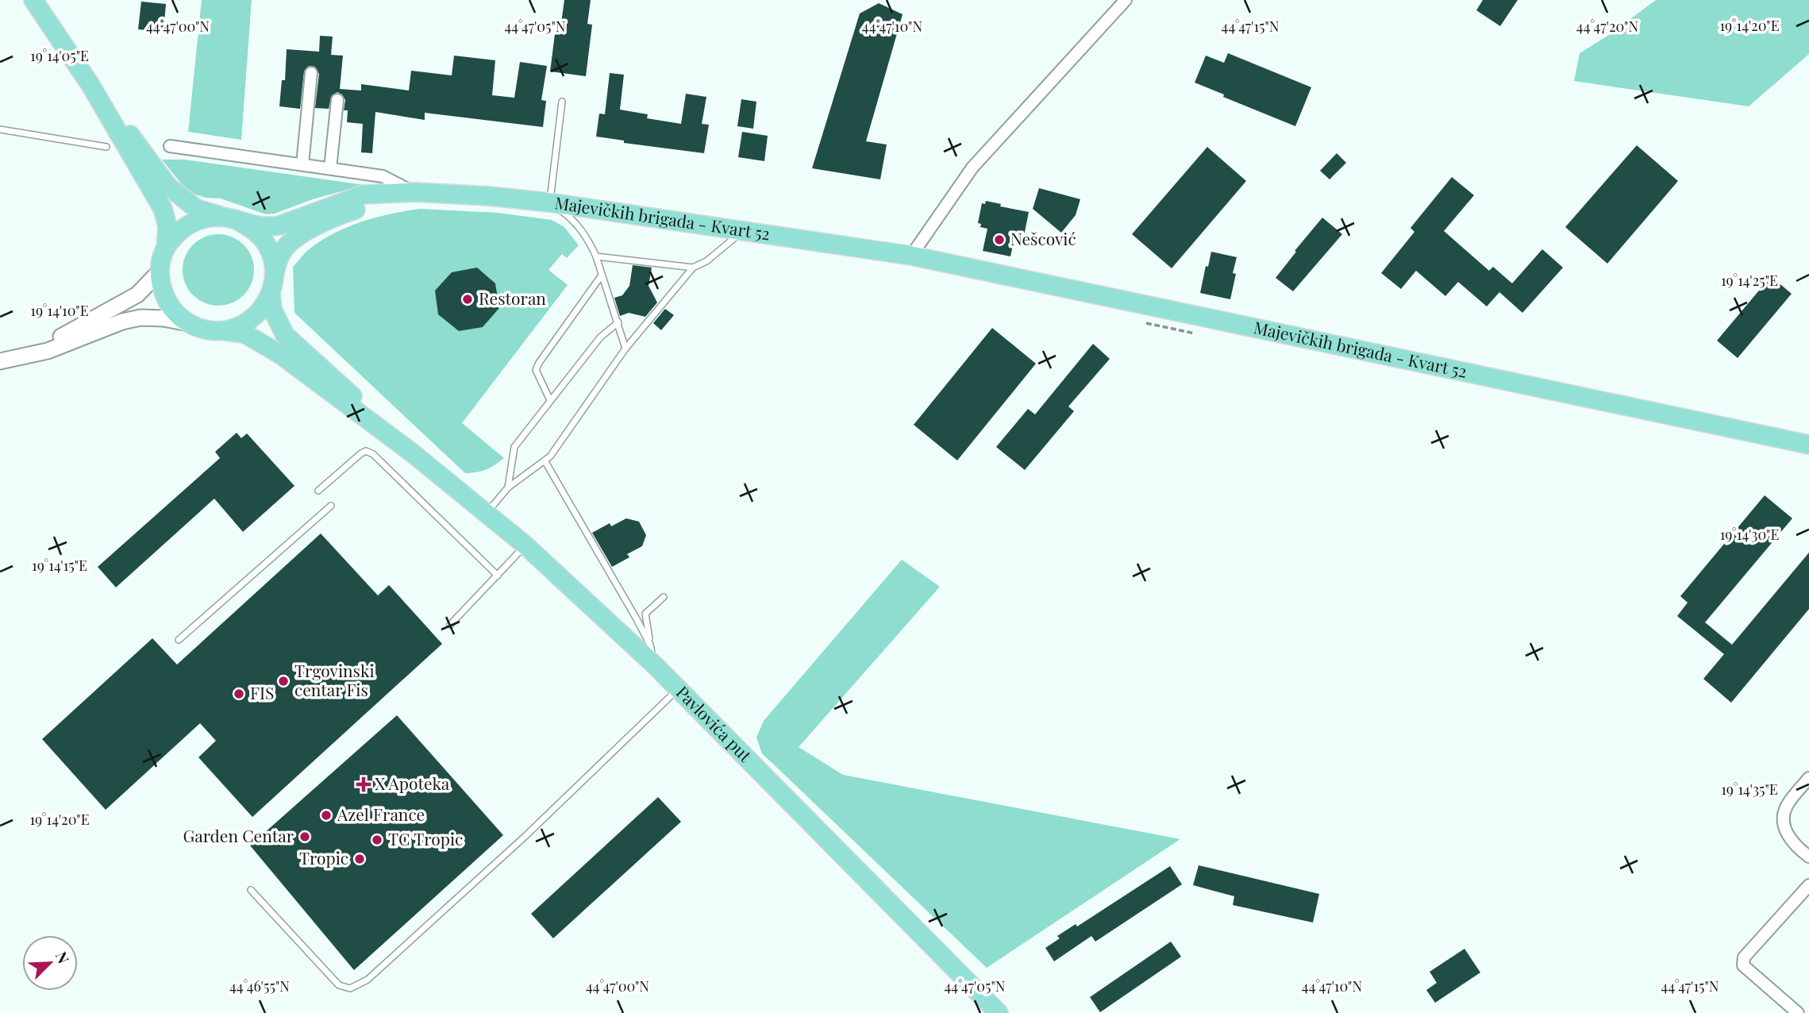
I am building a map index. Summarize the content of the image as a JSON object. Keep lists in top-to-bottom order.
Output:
{
  "streets": {
    "main road": ["Majevičkih brigada - Kvart 52", "Pavlovića put"]
  },
  "places": {
    "other": [
      "Nešcović",
      "Restoran",
      "Trgovinski centar Fis",
      "FIS",
      "Azel France",
      "Garden Centar",
      "TC Tropic",
      "Tropic"
    ],
    "health": ["X Apoteka"]
  },
  "north": "top right",
  "coordinates": [
    "19°14'20\"E",
    "44°47'05\"N",
    "44°47'10\"N",
    "44°47'15\"N",
    "44°47'00\"N",
    "44°47'20\"N",
    "19°14'05\"E",
    "19°14'25\"E",
    "19°14'10\"E",
    "19°14'30\"E",
    "19°14'15\"E",
    "19°14'35\"E",
    "44°46'55\"N"
  ]
}
